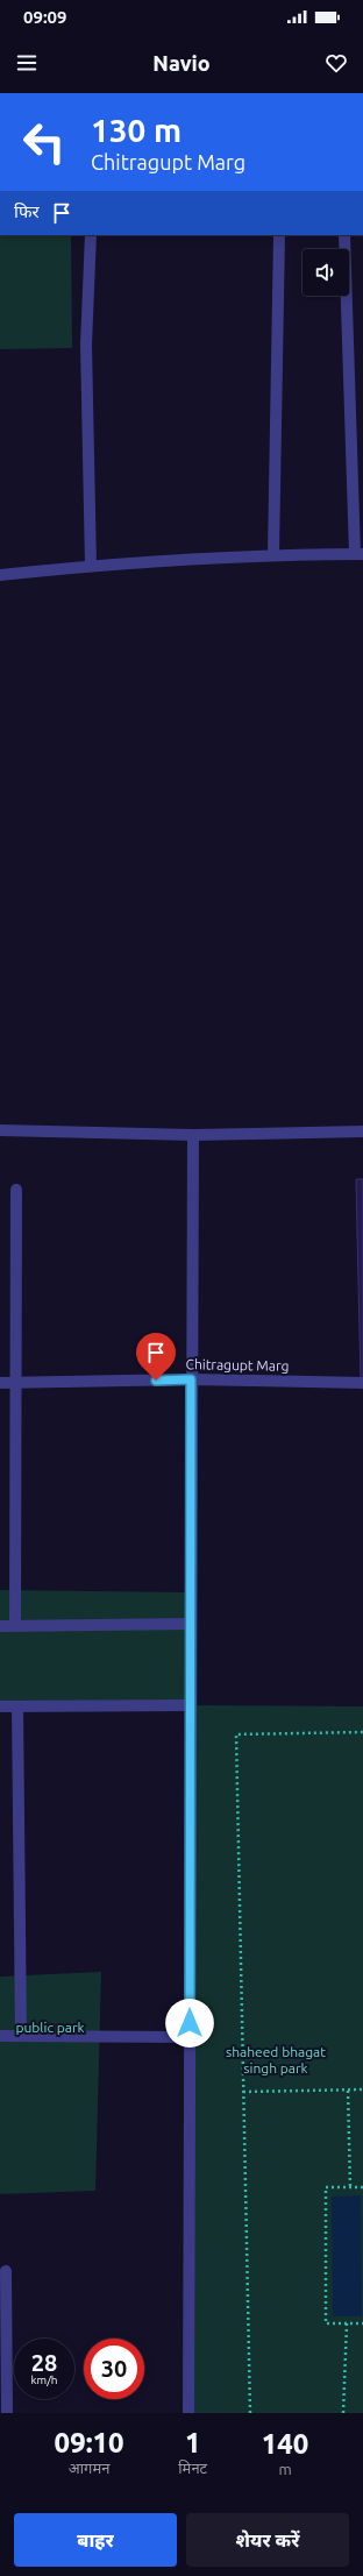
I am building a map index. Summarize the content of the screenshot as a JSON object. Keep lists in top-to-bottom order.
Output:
{
  "streets": {
    "street": ["Chitragupt Marg"]
  },
  "parks": ["public park", "shaheed bhagat singh park"],
  "page": {
    "status": "09:09",
    "header": "Navio",
    "turn": ["130 m", "Chitragupt Marg"],
    "then": "फिर",
    "speed": "28 km/h",
    "limit": "30",
    "eta": [
      "09:10",
      "आगमन",
      "1",
      "मिनट",
      "140",
      "m"
    ],
    "buttons": ["बाहर", "शेयर करें"]
  }
}
